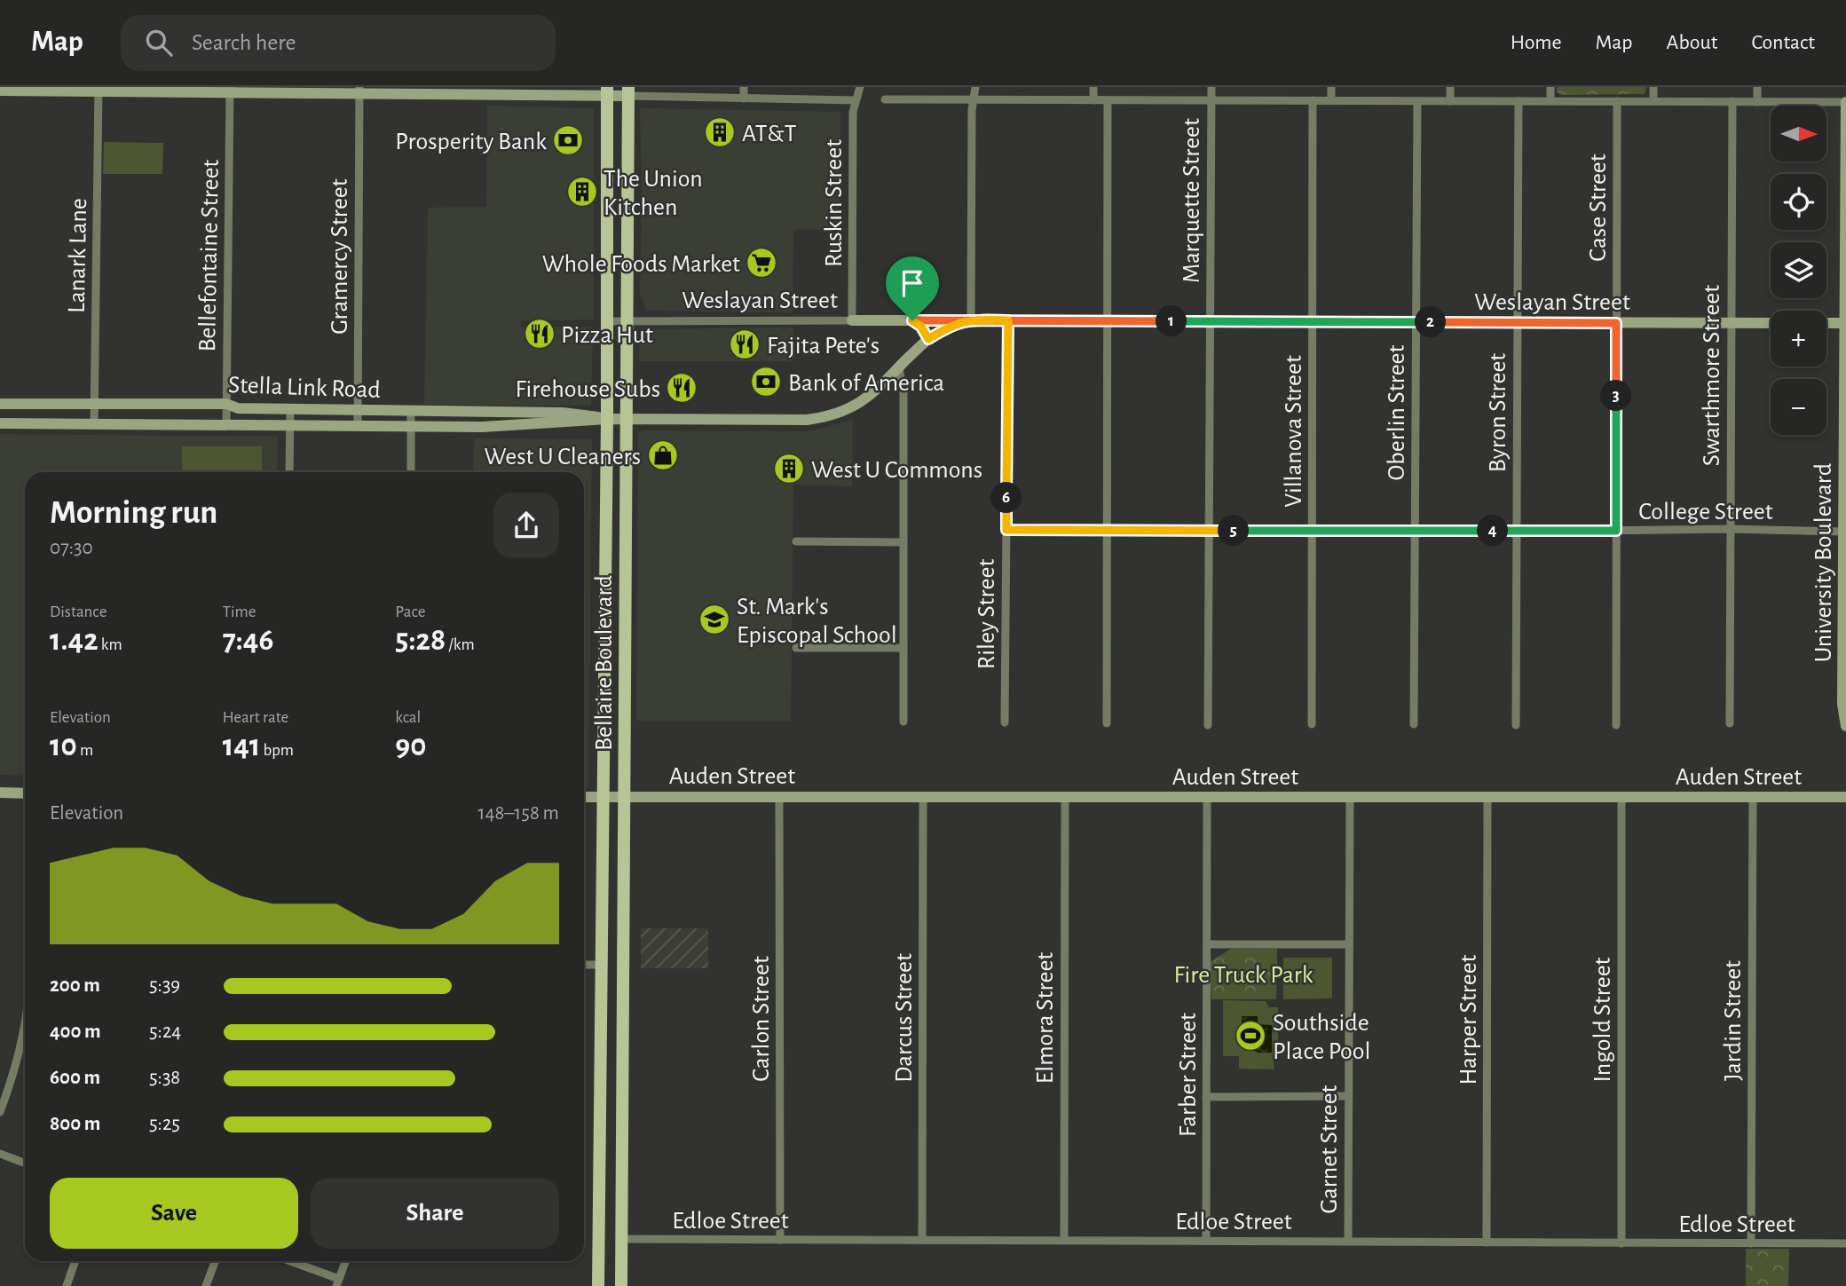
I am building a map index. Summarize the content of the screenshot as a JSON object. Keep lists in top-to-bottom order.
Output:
{
  "streets": {
    "main road": ["Bellaire Boulevard"],
    "street": [
      "Marquette Street",
      "Ruskin Street",
      "Case Street",
      "Lanark Lane",
      "Bellefontaine Street",
      "Gramercy Street",
      "Weslayan Street",
      "Swarthmore Street",
      "Stella Link Road",
      "Oberlin Street",
      "Byron Street",
      "Villanova Street",
      "College Street",
      "University Boulevard",
      "Riley Street",
      "Auden Street",
      "Darcus Street",
      "Elmora Street",
      "Carlon Street",
      "Harper Street",
      "Ingold Street",
      "Jardin Street",
      "Farber Street",
      "Garnet Street",
      "Edloe Street"
    ]
  },
  "crossings": [
    ["Marquette Street", "Weslayan Street"],
    ["Marquette Street", "College Street"],
    ["Ruskin Street", "Weslayan Street"],
    ["Case Street", "Weslayan Street"],
    ["Case Street", "College Street"],
    ["Lanark Lane", "Stella Link Road"],
    ["Bellefontaine Street", "Stella Link Road"],
    ["Gramercy Street", "Stella Link Road"],
    ["Weslayan Street", "Swarthmore Street"],
    ["Weslayan Street", "Stella Link Road"],
    ["Weslayan Street", "Oberlin Street"],
    ["Weslayan Street", "Byron Street"],
    ["Weslayan Street", "Villanova Street"],
    ["Weslayan Street", "Riley Street"],
    ["Weslayan Street", "Bellaire Boulevard"],
    ["Swarthmore Street", "College Street"],
    ["Stella Link Road", "Bellaire Boulevard"],
    ["Oberlin Street", "College Street"],
    ["Byron Street", "College Street"],
    ["Villanova Street", "College Street"],
    ["College Street", "University Boulevard"],
    ["College Street", "Riley Street"],
    ["Bellaire Boulevard", "Auden Street"],
    ["Bellaire Boulevard", "Edloe Street"],
    ["Auden Street", "Darcus Street"],
    ["Auden Street", "Elmora Street"],
    ["Auden Street", "Carlon Street"],
    ["Auden Street", "Harper Street"],
    ["Auden Street", "Ingold Street"],
    ["Auden Street", "Jardin Street"],
    ["Auden Street", "Farber Street"],
    ["Auden Street", "Garnet Street"],
    ["Darcus Street", "Edloe Street"],
    ["Elmora Street", "Edloe Street"],
    ["Carlon Street", "Edloe Street"],
    ["Harper Street", "Edloe Street"],
    ["Ingold Street", "Edloe Street"],
    ["Jardin Street", "Edloe Street"],
    ["Farber Street", "Edloe Street"],
    ["Garnet Street", "Edloe Street"]
  ],
  "parks": ["Fire Truck Park"],
  "places": {
    "building": ["AT&T", "The Union Kitchen", "West U Commons"],
    "bank": ["Prosperity Bank", "Bank of America"],
    "supermarket": ["Whole Foods Market"],
    "restaurant": ["Pizza Hut", "Fajita Pete's", "Firehouse Subs"],
    "shop": ["West U Cleaners"],
    "school or university": ["St. Mark's Episcopal School"],
    "sports": ["Southside Place Pool"]
  },
  "north": "right",
  "page": {
    "header": "Map",
    "search": "Search here",
    "nav": [
      "Home",
      "Map",
      "About",
      "Contact"
    ],
    "map_buttons": ["+", "−"],
    "pins": [
      "1",
      "2",
      "3",
      "6",
      "4",
      "5"
    ],
    "heading": ["Morning run", "07:30"],
    "stats": [
      ["Distance", "1.42 km"],
      ["Time", "7:46"],
      ["Pace", "5:28 /km"],
      ["Elevation", "10 m"],
      ["Heart rate", "141 bpm"],
      ["kcal", "90"]
    ],
    "chart": ["Elevation", "148–158 m"],
    "list": [
      {
        "name": "200 m",
        "note": "5:39"
      },
      {
        "name": "400 m",
        "note": "5:24"
      },
      {
        "name": "600 m",
        "note": "5:38"
      },
      {
        "name": "800 m",
        "note": "5:25"
      }
    ],
    "buttons": ["Save", "Share"]
  }
}
